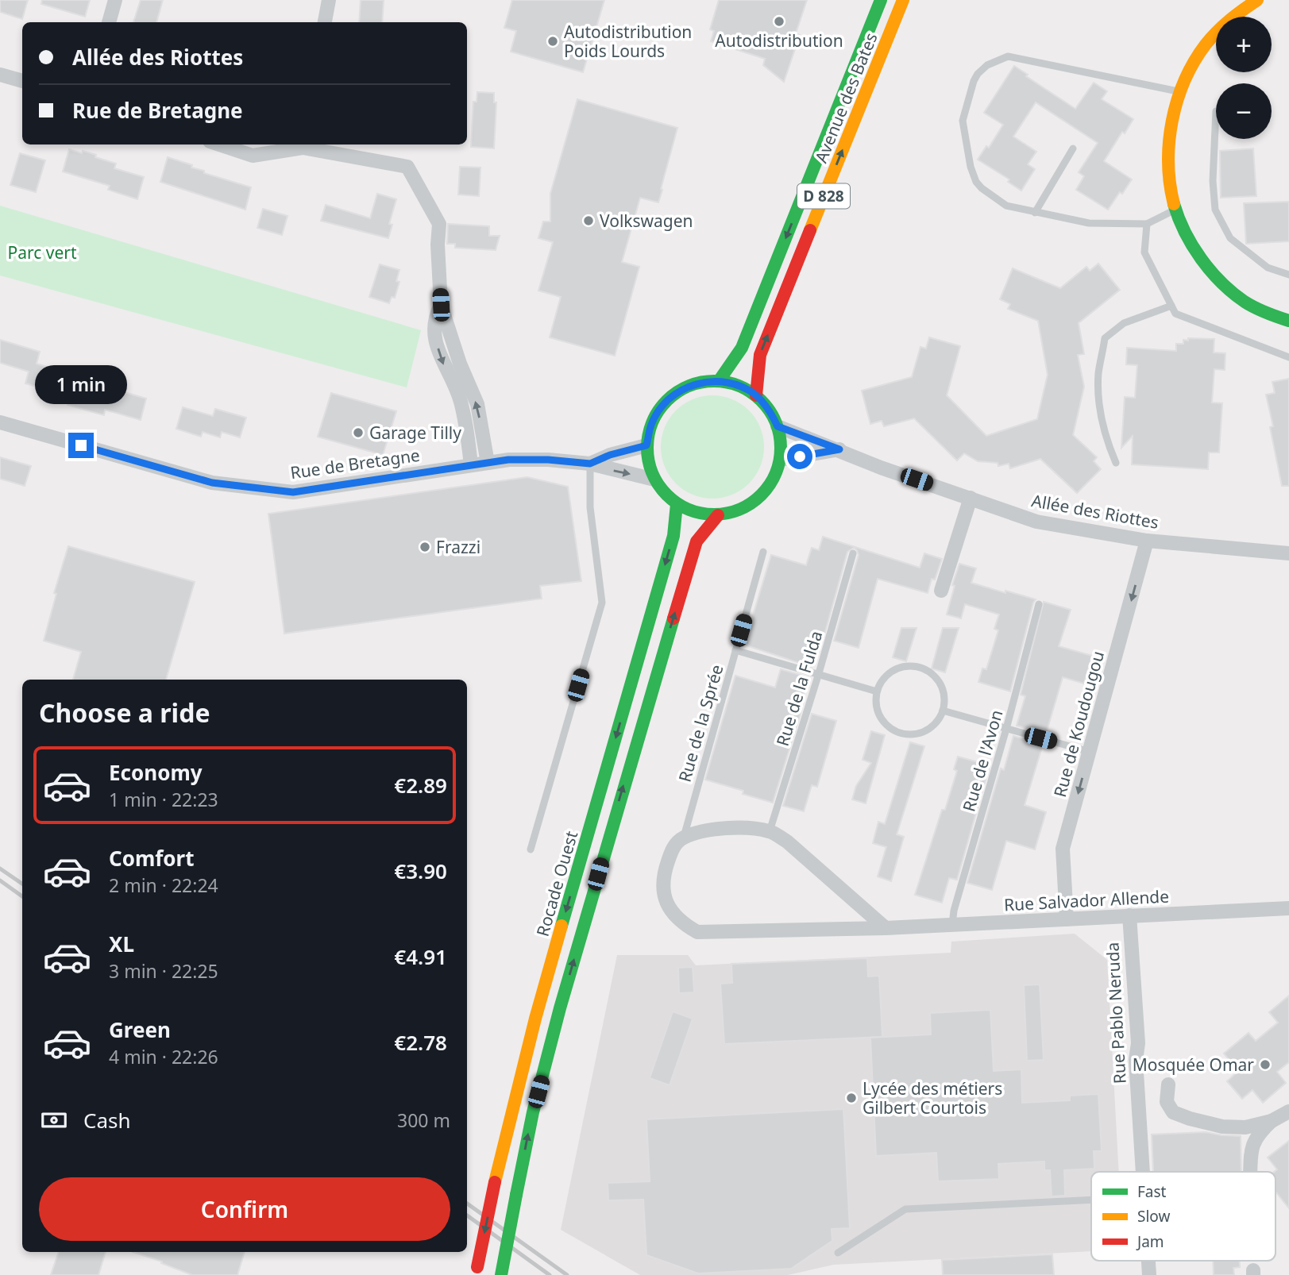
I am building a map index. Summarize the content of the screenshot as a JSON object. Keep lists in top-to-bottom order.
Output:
{
  "streets": {
    "main road": ["Avenue des Bates", "D 828", "Rocade Ouest"],
    "street": [
      "Rue de Bretagne",
      "Allée des Riottes",
      "Rue de Koudougou",
      "Rue Salvador Allende",
      "Rue Pablo Neruda"
    ],
    "lane": ["Rue de la Fulda", "Rue de la Sprée", "Rue de l'Avon"]
  },
  "crossings": [
    ["Avenue des Bates", "Rue de Bretagne"],
    ["Avenue des Bates", "Allée des Riottes"],
    ["Avenue des Bates", "Rocade Ouest"],
    ["Rue de Bretagne", "Allée des Riottes"],
    ["Rue de Bretagne", "Rocade Ouest"],
    ["Allée des Riottes", "Rue de Koudougou"],
    ["Allée des Riottes", "Rocade Ouest"],
    ["Rue de la Sprée", "Rue Salvador Allende"],
    ["Rue de Koudougou", "Rue Salvador Allende"],
    ["Rue de l'Avon", "Rue Salvador Allende"],
    ["Rue Salvador Allende", "Rue Pablo Neruda"]
  ],
  "one_way": ["Rue de Koudougou"],
  "parks": ["Parc vert"],
  "places": [
    "Autodistribution",
    "Autodistribution Poids Lourds",
    "Volkswagen",
    "Garage Tilly",
    "Frazzi",
    "Mosquée Omar",
    "Lycée des métiers Gilbert Courtois"
  ],
  "legend": ["Fast", "Slow", "Jam"],
  "page": {
    "map_buttons": ["+", "−"],
    "banner": ["Allée des Riottes", "Rue de Bretagne"],
    "bubble": "1 min",
    "heading": "Choose a ride",
    "list": [
      {
        "name": "Economy",
        "note": "1 min · 22:23",
        "value": "€2.89"
      },
      {
        "name": "Comfort",
        "note": "2 min · 22:24",
        "value": "€3.90"
      },
      {
        "name": "XL",
        "note": "3 min · 22:25",
        "value": "€4.91"
      },
      {
        "name": "Green",
        "note": "4 min · 22:26",
        "value": "€2.78"
      }
    ],
    "pay": ["Cash", "300 m"],
    "buttons": "Confirm"
  }
}
